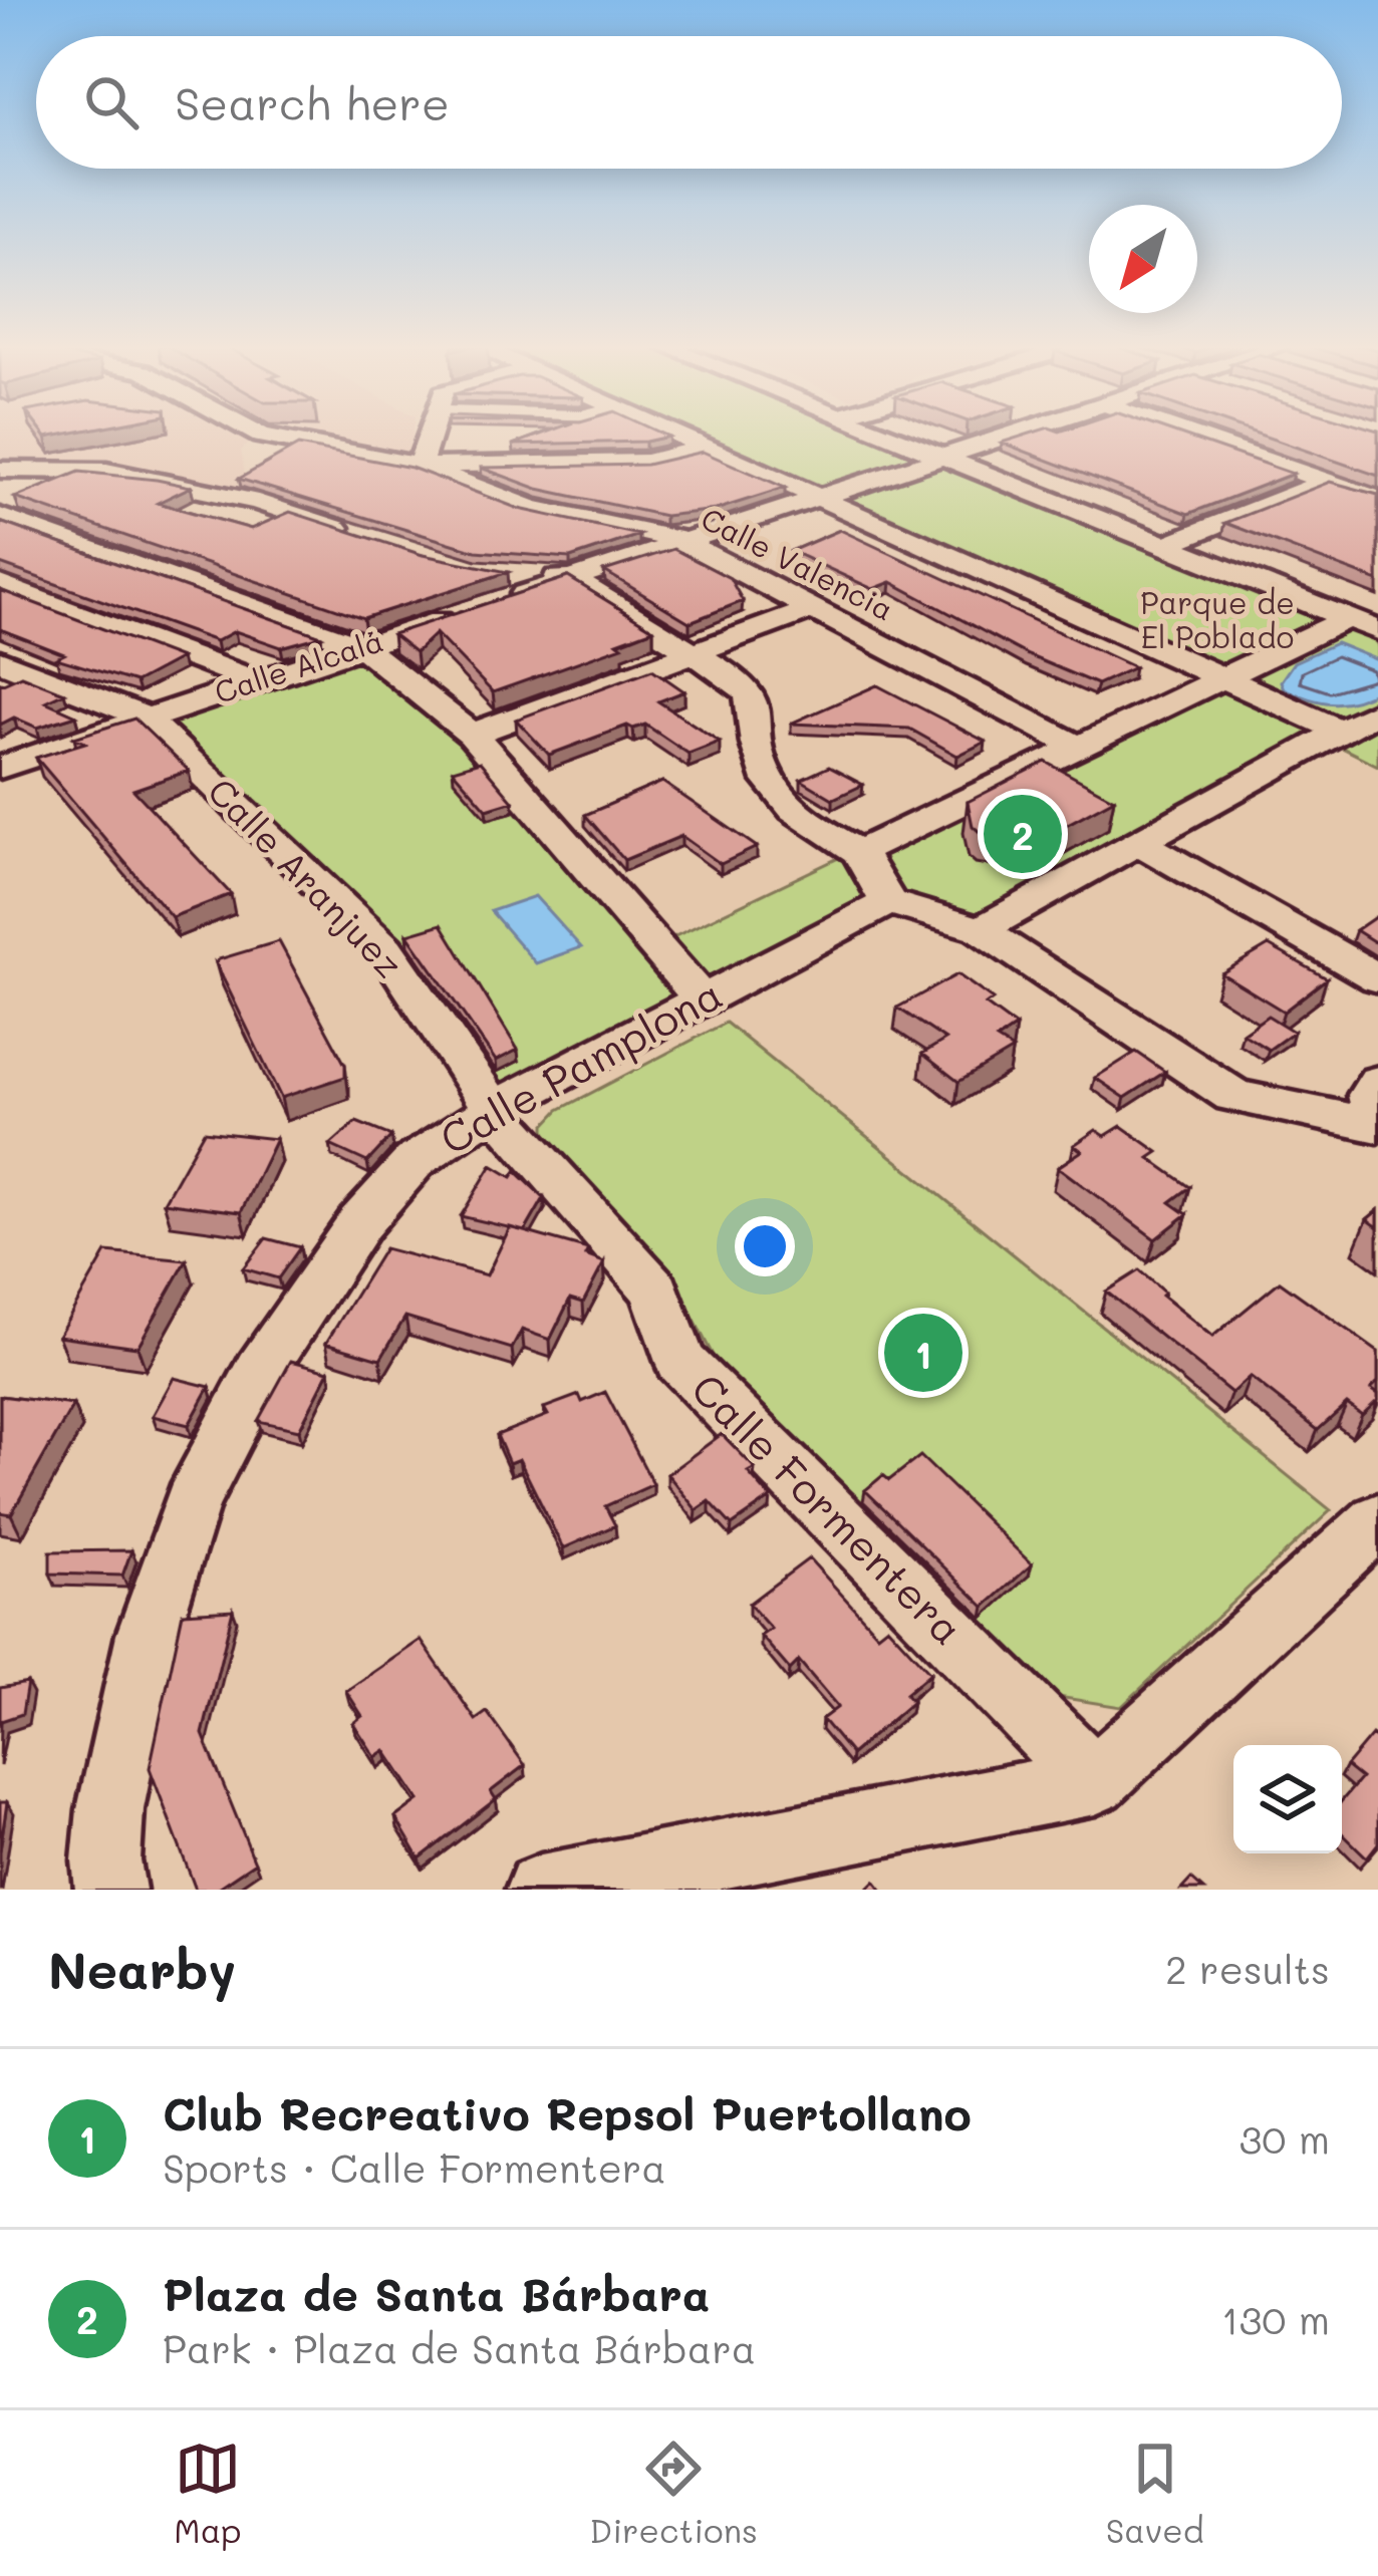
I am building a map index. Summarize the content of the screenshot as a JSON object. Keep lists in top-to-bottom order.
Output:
{
  "streets": {
    "street": [
      "Calle Valencia",
      "Calle Alcalá",
      "Calle Aranjuez",
      "Calle Pamplona",
      "Calle Formentera"
    ]
  },
  "crossings": [
    ["Calle Valencia", "Calle Alcalá"],
    ["Calle Alcalá", "Calle Aranjuez"],
    ["Calle Aranjuez", "Calle Pamplona"],
    ["Calle Aranjuez", "Calle Formentera"],
    ["Calle Pamplona", "Calle Formentera"]
  ],
  "parks": ["Parque de El Poblado"],
  "north": "bottom left",
  "page": {
    "search": "Search here",
    "pins": ["2", "1"],
    "heading": ["Nearby", "2 results"],
    "list": [
      {
        "mark": "1",
        "name": "Club Recreativo Repsol Puertollano",
        "note": "Sports · Calle Formentera",
        "value": "30 m"
      },
      {
        "mark": "2",
        "name": "Plaza de Santa Bárbara",
        "note": "Park · Plaza de Santa Bárbara",
        "value": "130 m"
      }
    ],
    "nav": ["Map", "Directions", "Saved"]
  }
}
